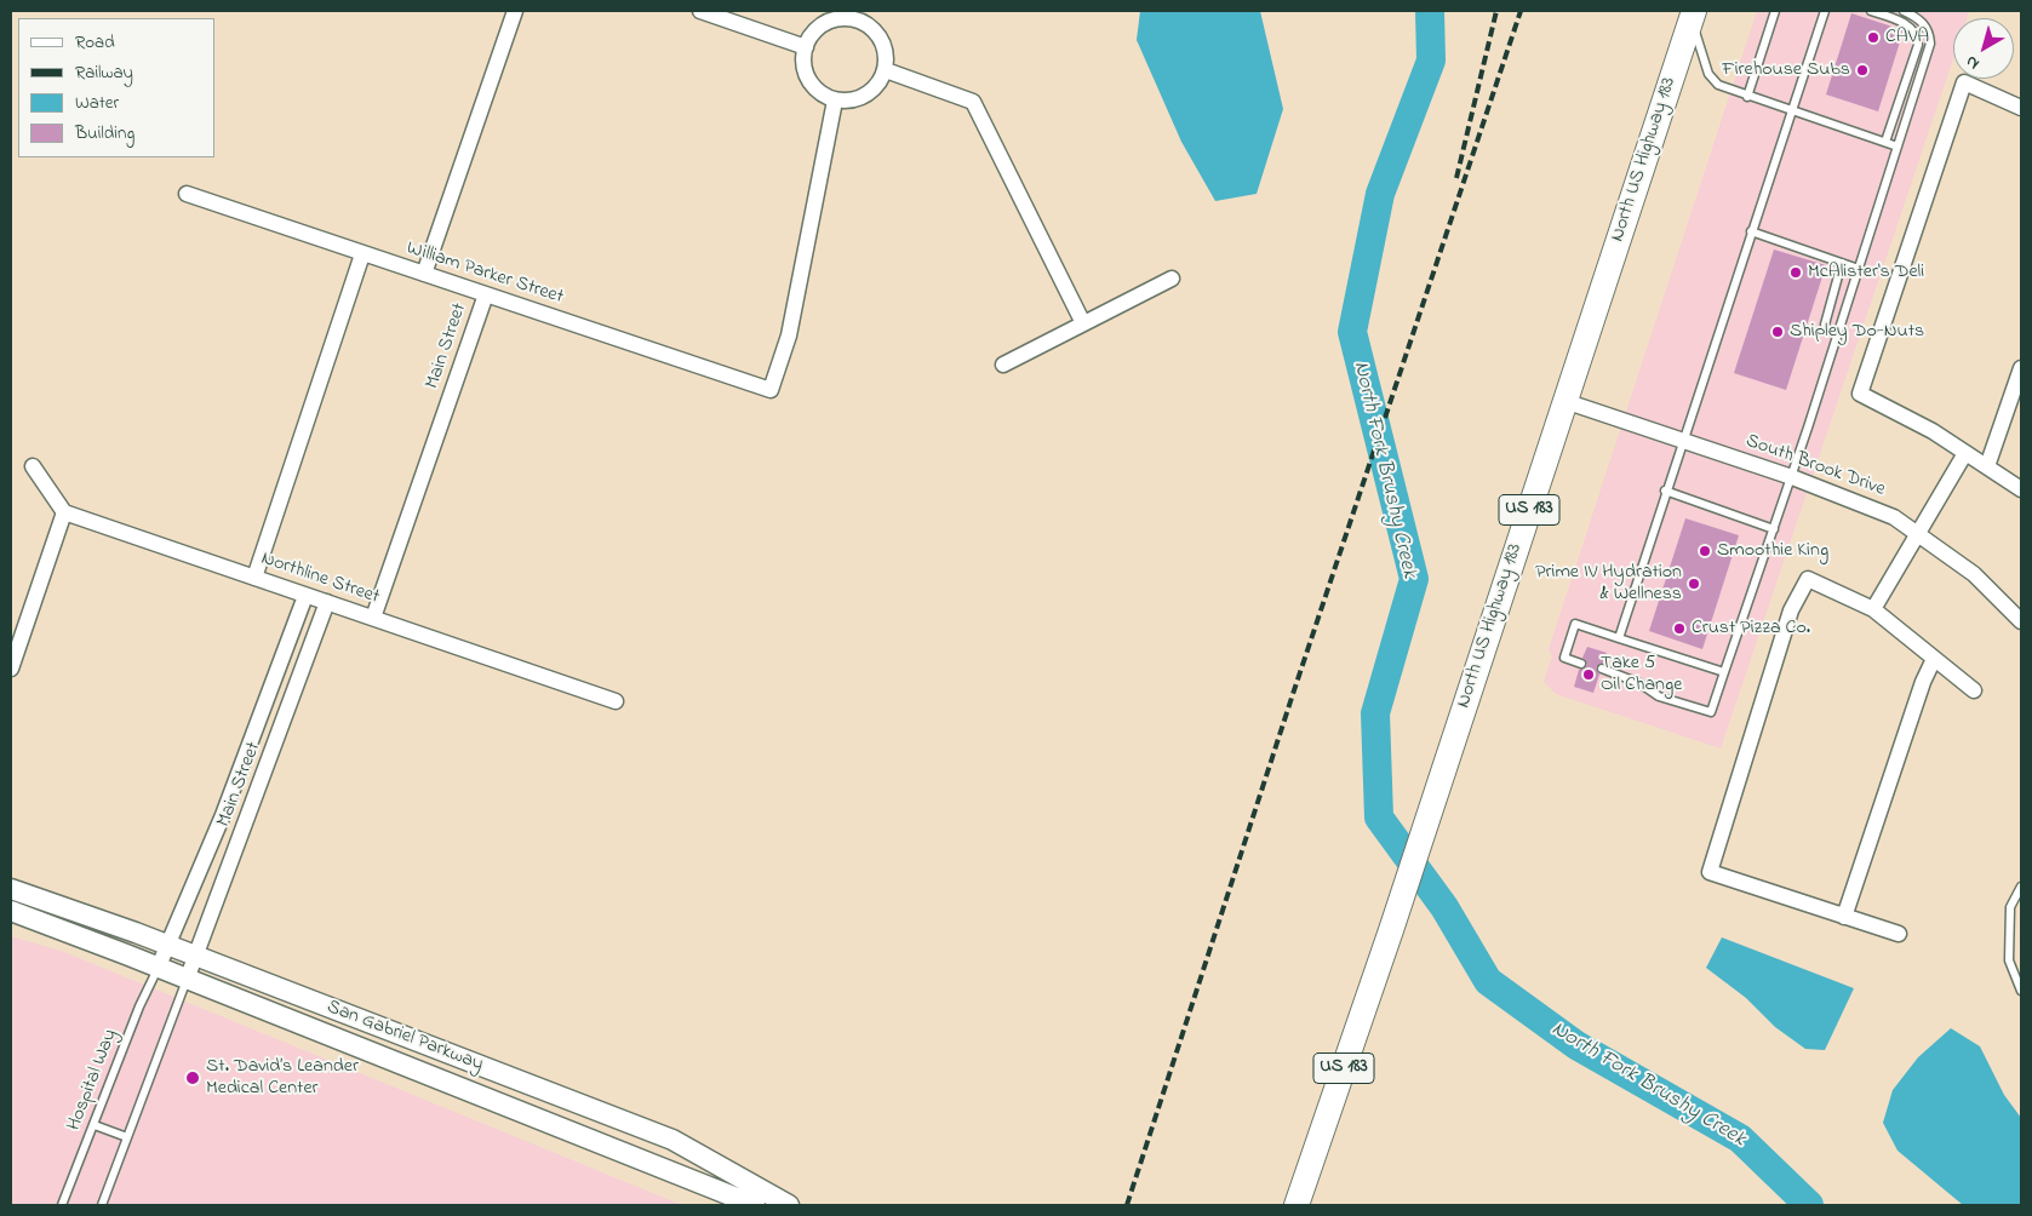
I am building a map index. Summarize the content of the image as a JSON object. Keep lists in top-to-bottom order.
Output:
{
  "streets": {
    "main road": ["North US Highway 183", "US 183"],
    "street": [
      "William Parker Street",
      "Main Street",
      "South Brook Drive",
      "Northline Street",
      "San Gabriel Parkway"
    ],
    "lane": ["Hospital Way"]
  },
  "crossings": [
    ["North US Highway 183", "South Brook Drive"],
    ["William Parker Street", "Main Street"],
    ["Main Street", "Northline Street"],
    ["Main Street", "San Gabriel Parkway"],
    ["Main Street", "Hospital Way"],
    ["San Gabriel Parkway", "Hospital Way"]
  ],
  "water": ["North Fork Brushy Creek"],
  "places": [
    "CAVA",
    "Firehouse Subs",
    "McAlister's Deli",
    "Shipley Do-Nuts",
    "Smoothie King",
    "Prime IV Hydration & Wellness",
    "Crust Pizza Co.",
    "Take 5 Oil Change",
    "St. David’s Leander Medical Center"
  ],
  "legend": [
    "Road",
    "Railway",
    "Water",
    "Building"
  ],
  "north": "bottom left"
}
